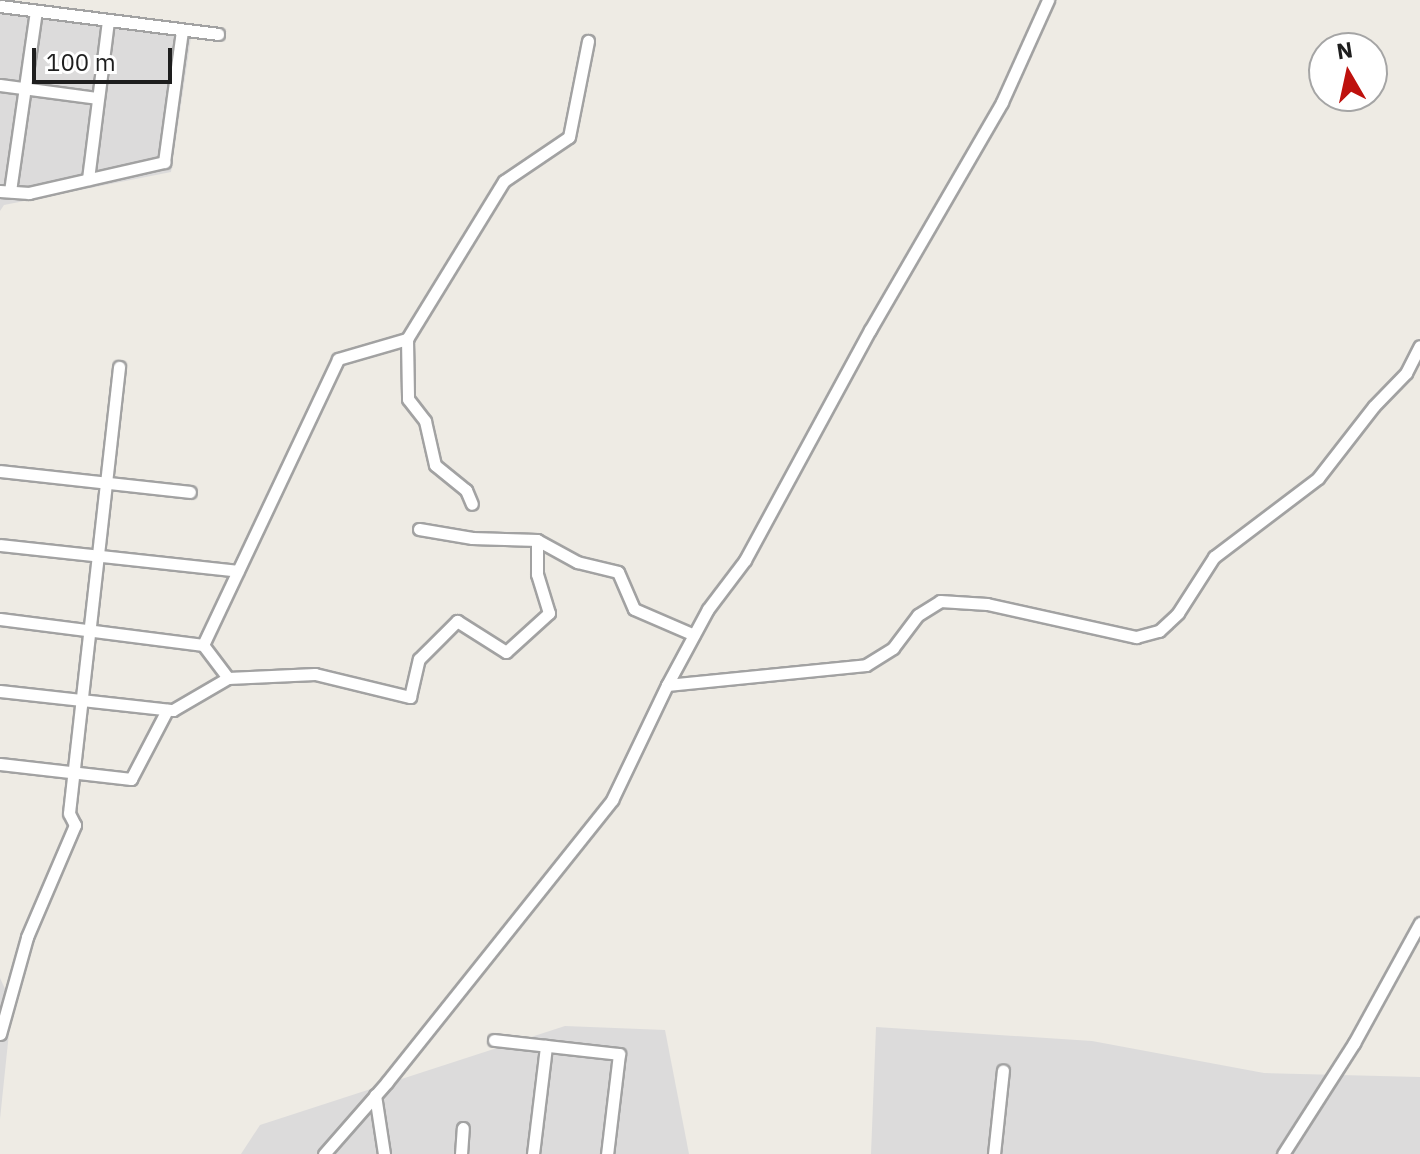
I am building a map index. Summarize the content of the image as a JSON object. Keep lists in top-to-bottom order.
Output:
{
  "scale_bar": "100 m",
  "north": "top"
}
